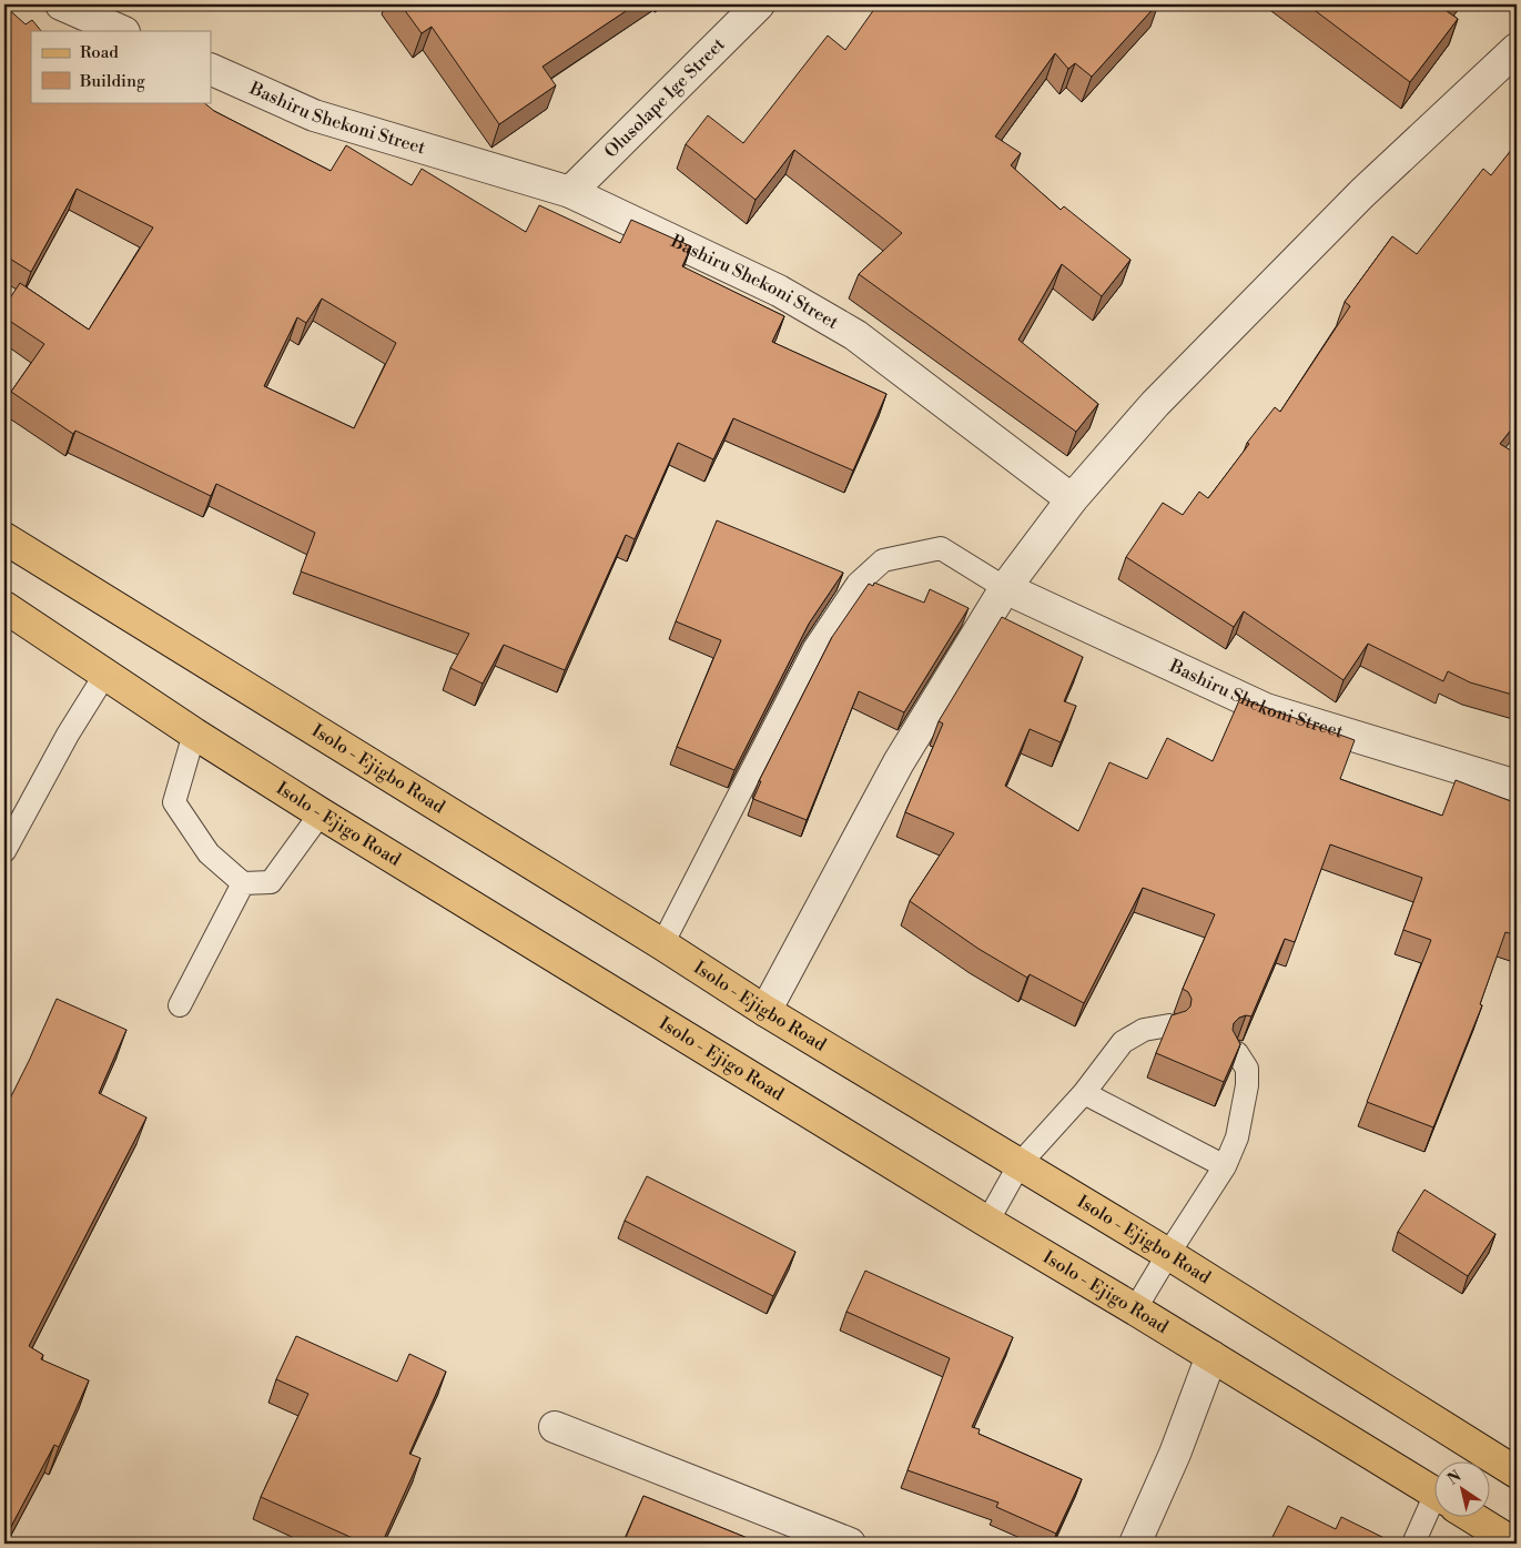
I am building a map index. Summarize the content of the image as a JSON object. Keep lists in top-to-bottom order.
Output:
{
  "streets": {
    "main road": ["Isolo - Ejigbo Road", "Isolo - Ejigo Road"],
    "street": ["Olusolape Ige Street", "Bashiru Shekoni Street"]
  },
  "crossings": [
    ["Olusolape Ige Street", "Bashiru Shekoni Street"]
  ],
  "legend": ["Road", "Building"],
  "north": "top left"
}
